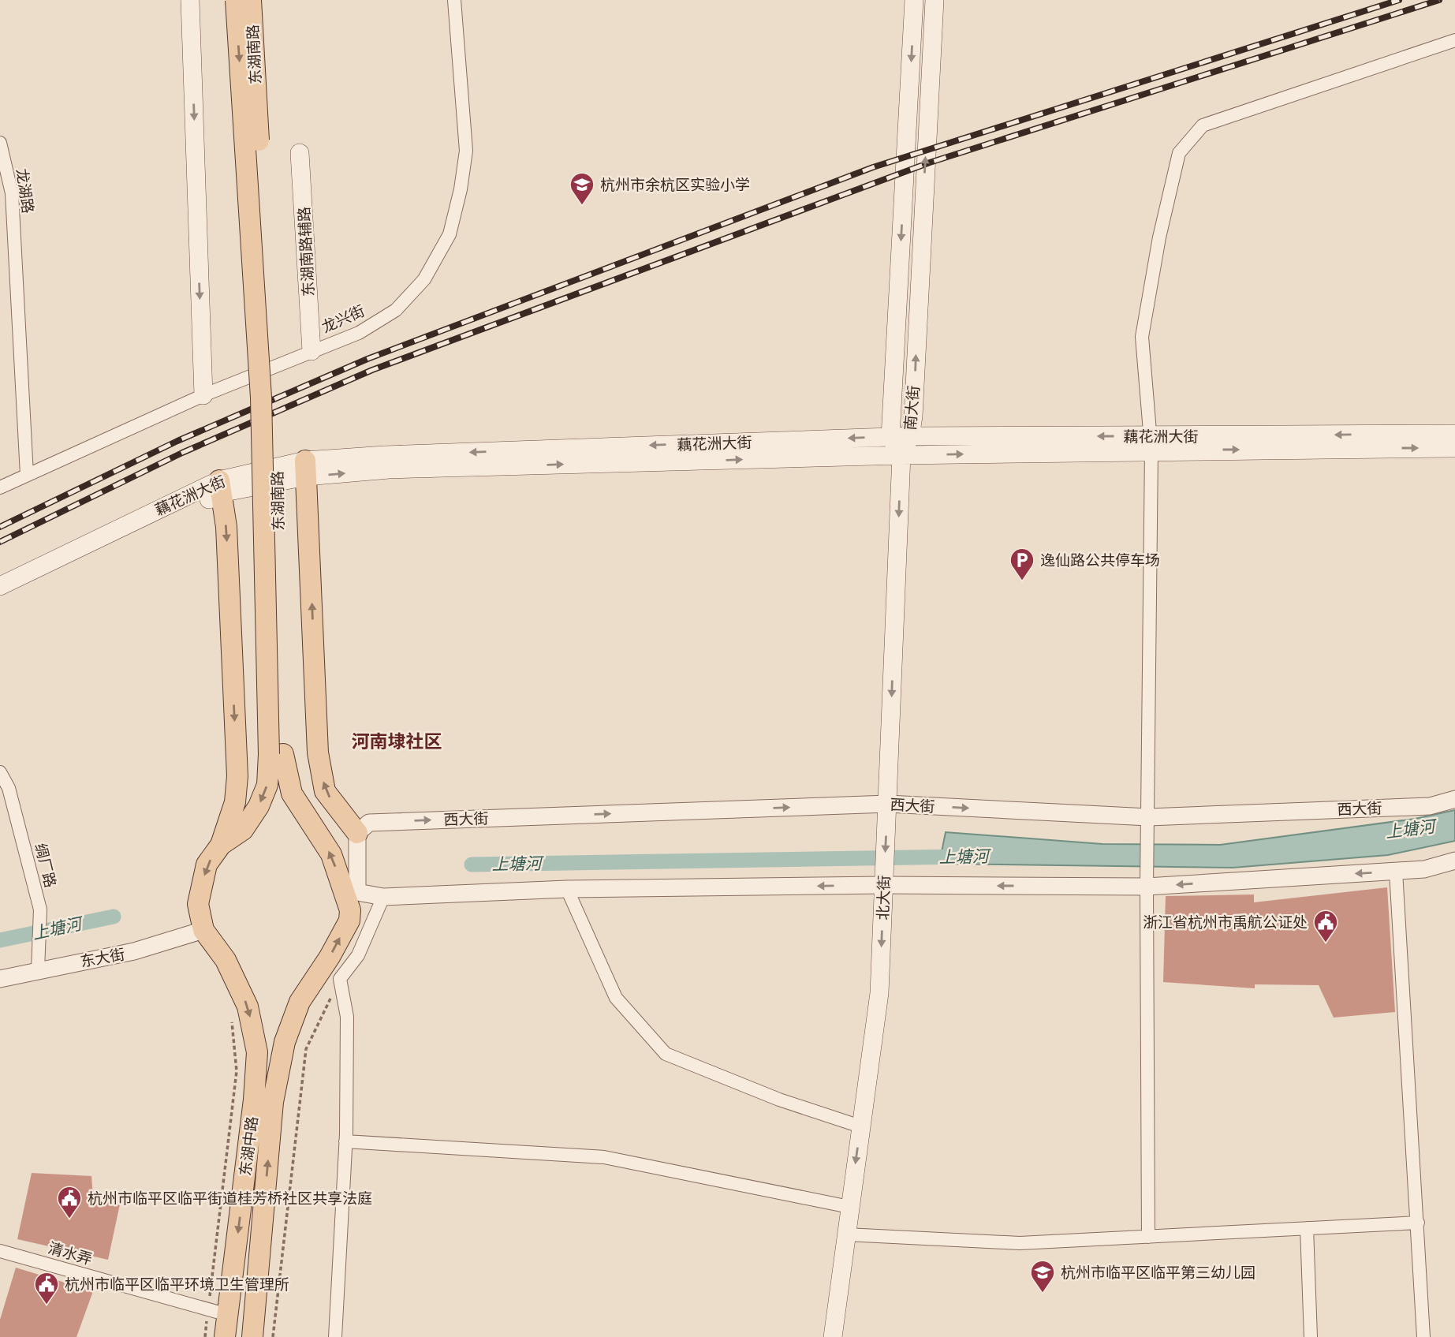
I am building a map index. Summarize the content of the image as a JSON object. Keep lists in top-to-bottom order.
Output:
{
  "streets": {
    "main road": [
      "东湖南路",
      "东湖南路辅路",
      "南大街",
      "藕花洲大街",
      "北大街",
      "东湖中路"
    ],
    "street": [
      "龙湖路",
      "龙兴街",
      "西大街",
      "绸厂路",
      "东大街",
      "清水弄"
    ]
  },
  "crossings": [
    ["东湖南路", "东湖中路"],
    ["龙湖路", "龙兴街"],
    ["东湖南路辅路", "龙兴街"],
    ["南大街", "藕花洲大街"],
    ["南大街", "北大街"],
    ["藕花洲大街", "北大街"],
    ["西大街", "北大街"],
    ["绸厂路", "东大街"],
    ["东大街", "东湖中路"],
    ["东湖中路", "清水弄"]
  ],
  "one_way": ["北大街"],
  "districts": ["河南埭社区"],
  "water": ["上塘河"],
  "places": {
    "school or university": ["杭州市余杭区实验小学", "杭州市临平区临平第三幼儿园"],
    "parking": ["逸仙路公共停车场"],
    "public building": ["浙江省杭州市禹航公证处", "杭州市临平区临平街道桂芳桥社区共享法庭", "杭州市临平区临平环境卫生管理所"]
  }
}
